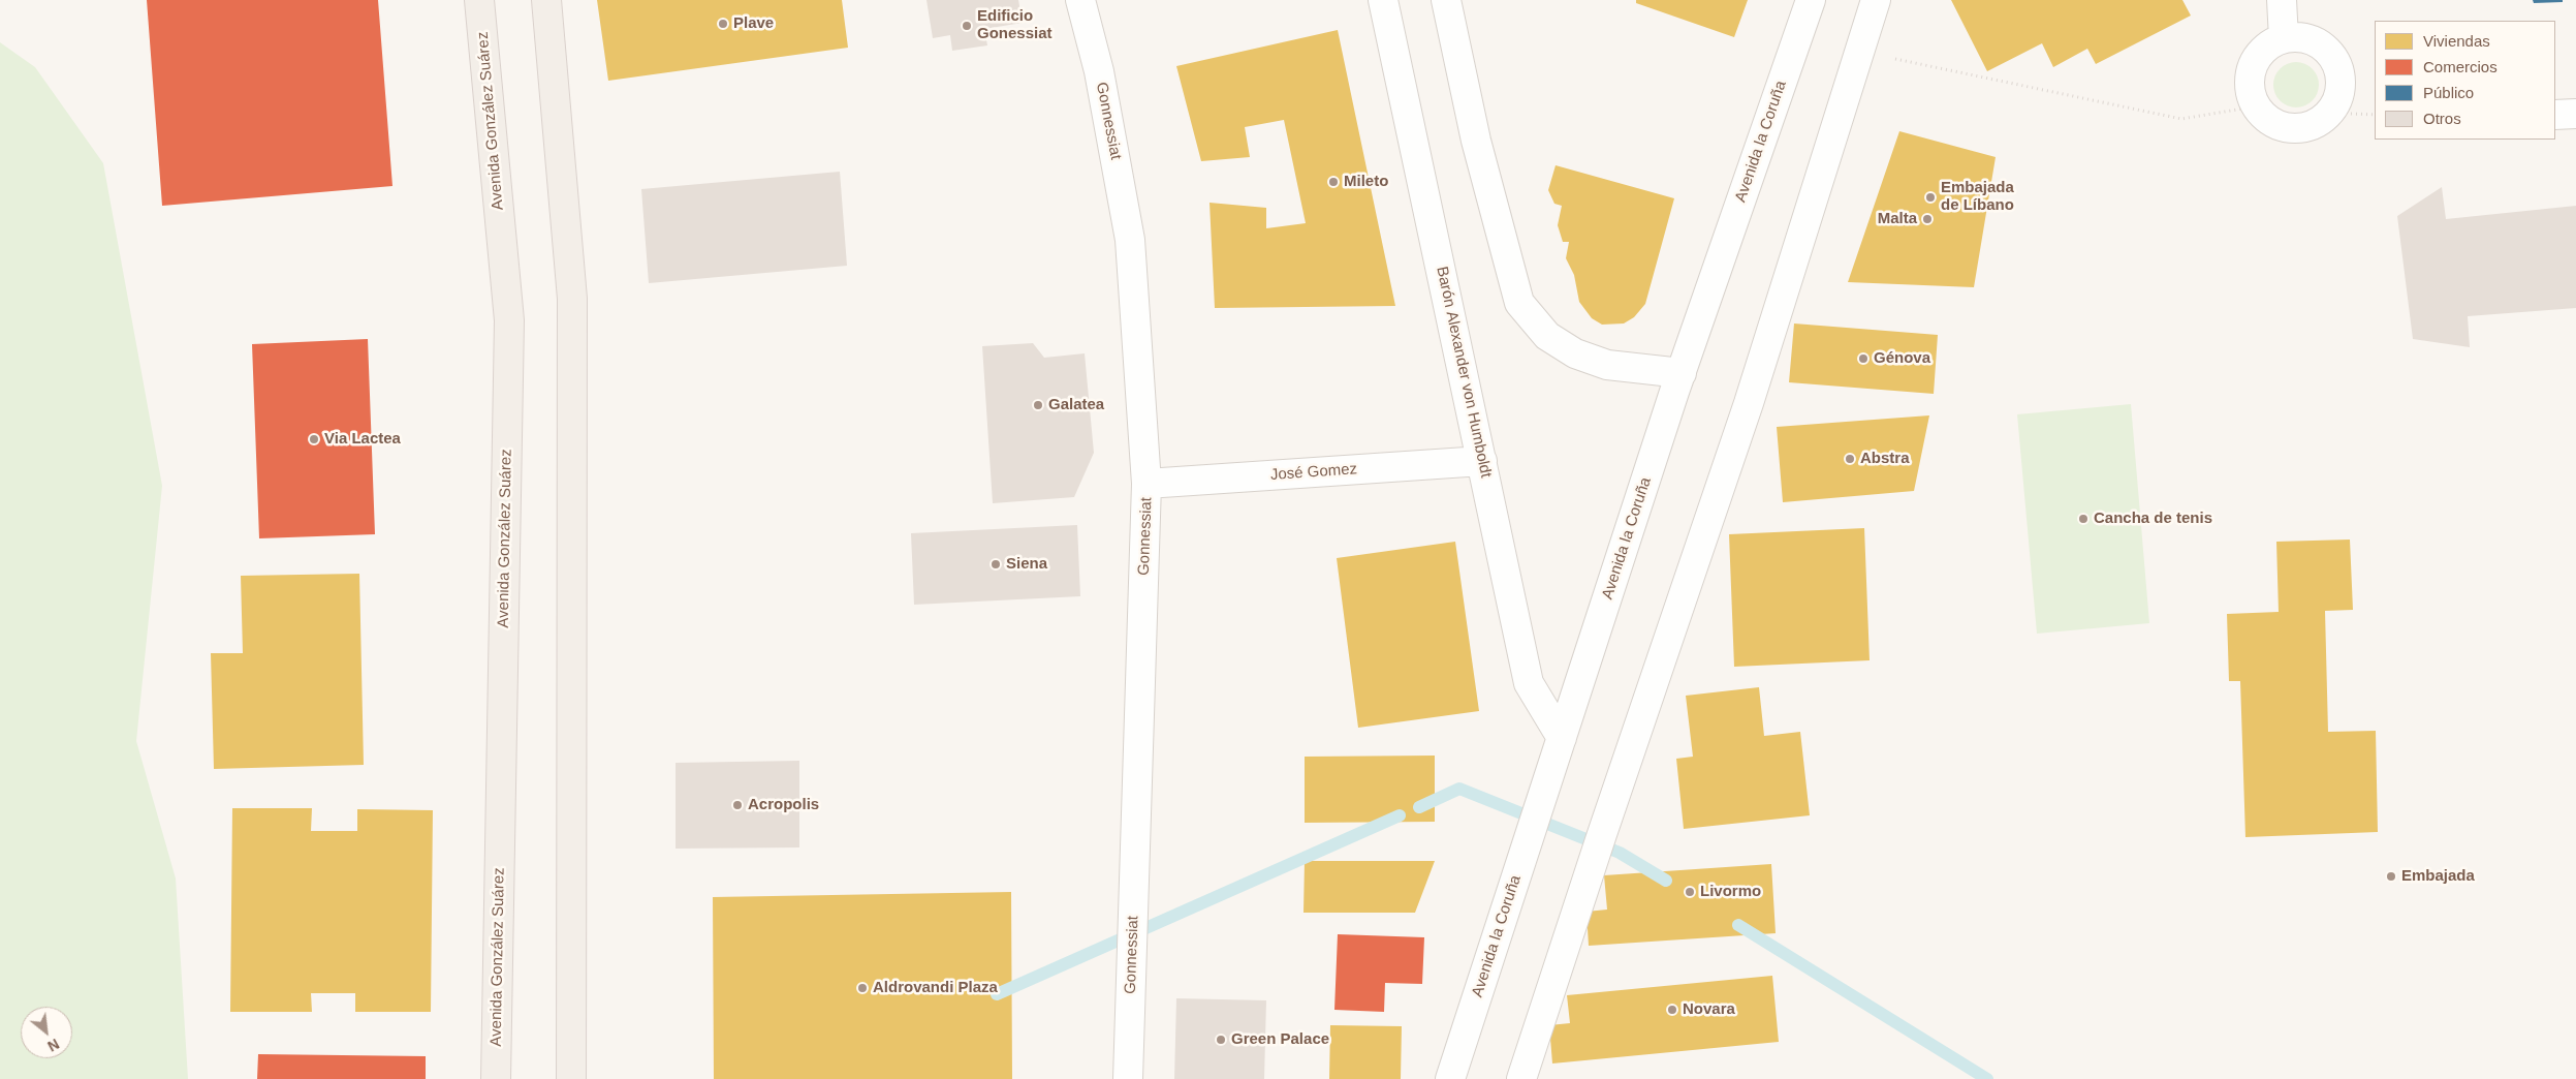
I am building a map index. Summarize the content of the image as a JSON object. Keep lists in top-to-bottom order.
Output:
{
  "streets": {
    "main road": ["Avenida González Suárez"],
    "street": [
      "Gonnessiat",
      "Avenida la Coruña",
      "Barón Alexander von Humboldt",
      "José Gomez"
    ]
  },
  "crossings": [
    ["Gonnessiat", "José Gomez"],
    ["Avenida la Coruña", "Barón Alexander von Humboldt"],
    ["Barón Alexander von Humboldt", "José Gomez"]
  ],
  "places": [
    "Plave",
    "Edificio Gonessiat",
    "Mileto",
    "Embajada de Líbano",
    "Malta",
    "Génova",
    "Galatea",
    "Via Lactea",
    "Abstra",
    "Cancha de tenis",
    "Siena",
    "Acropolis",
    "Embajada",
    "Livormo",
    "Aldrovandi Plaza",
    "Novara",
    "Green Palace"
  ],
  "legend": [
    "Viviendas",
    "Comercios",
    "Público",
    "Otros"
  ],
  "north": "bottom right"
}
